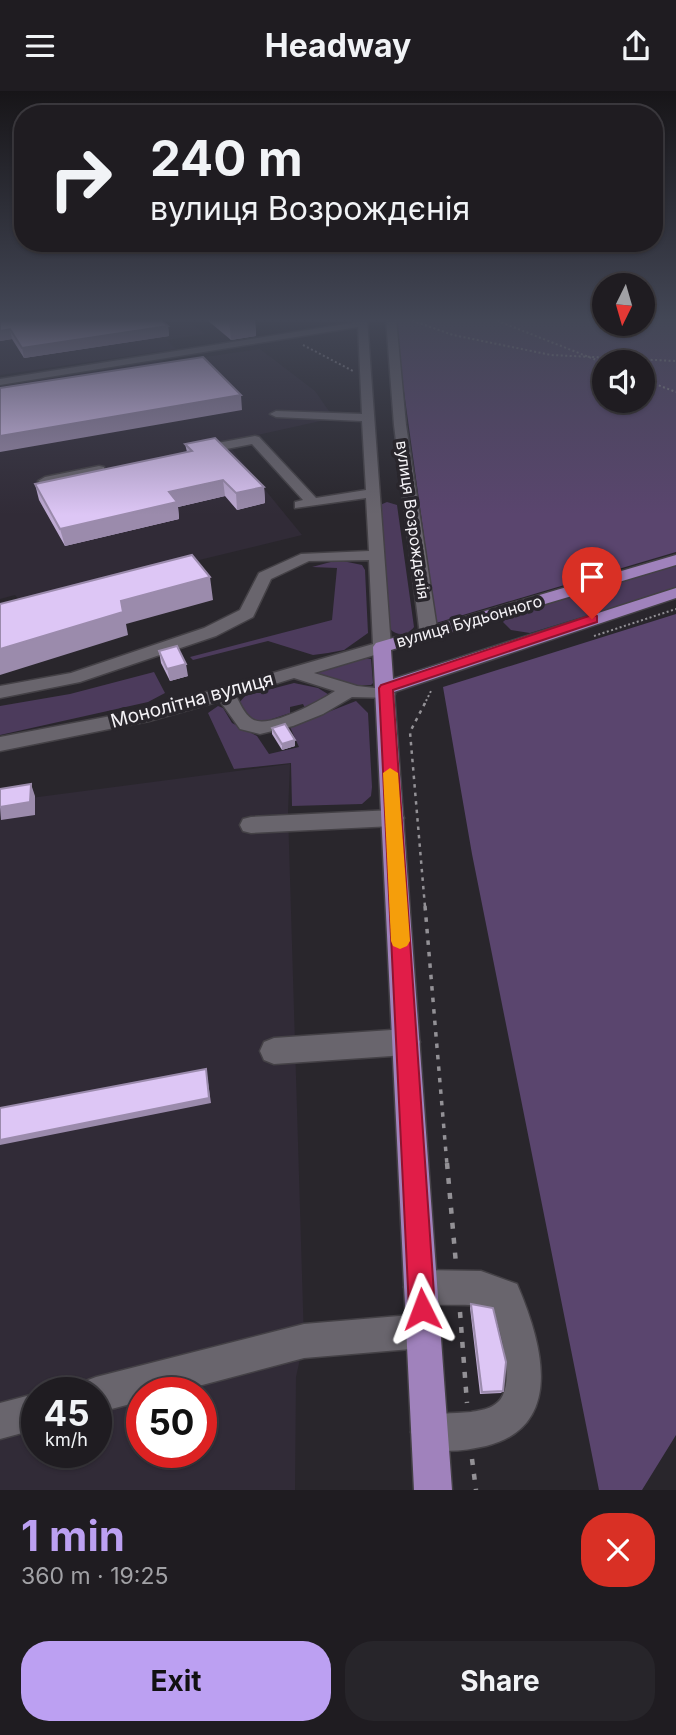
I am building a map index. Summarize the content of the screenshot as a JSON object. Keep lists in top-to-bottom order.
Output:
{
  "streets": {
    "main road": ["вулиця Возрождєнія", "вулиця Будьонного"],
    "street": ["Монолітна вулиця"]
  },
  "crossings": [
    ["вулиця Возрождєнія", "вулиця Будьонного"],
    ["вулиця Возрождєнія", "Монолітна вулиця"],
    ["вулиця Будьонного", "Монолітна вулиця"]
  ],
  "north": "bottom",
  "page": {
    "header": "Headway",
    "turn": ["240 m", "вулиця Возрождєнія"],
    "speed": "45 km/h",
    "limit": "50",
    "heading": ["1 min", "360 m · 19:25"],
    "buttons": ["Exit", "Share"]
  }
}
